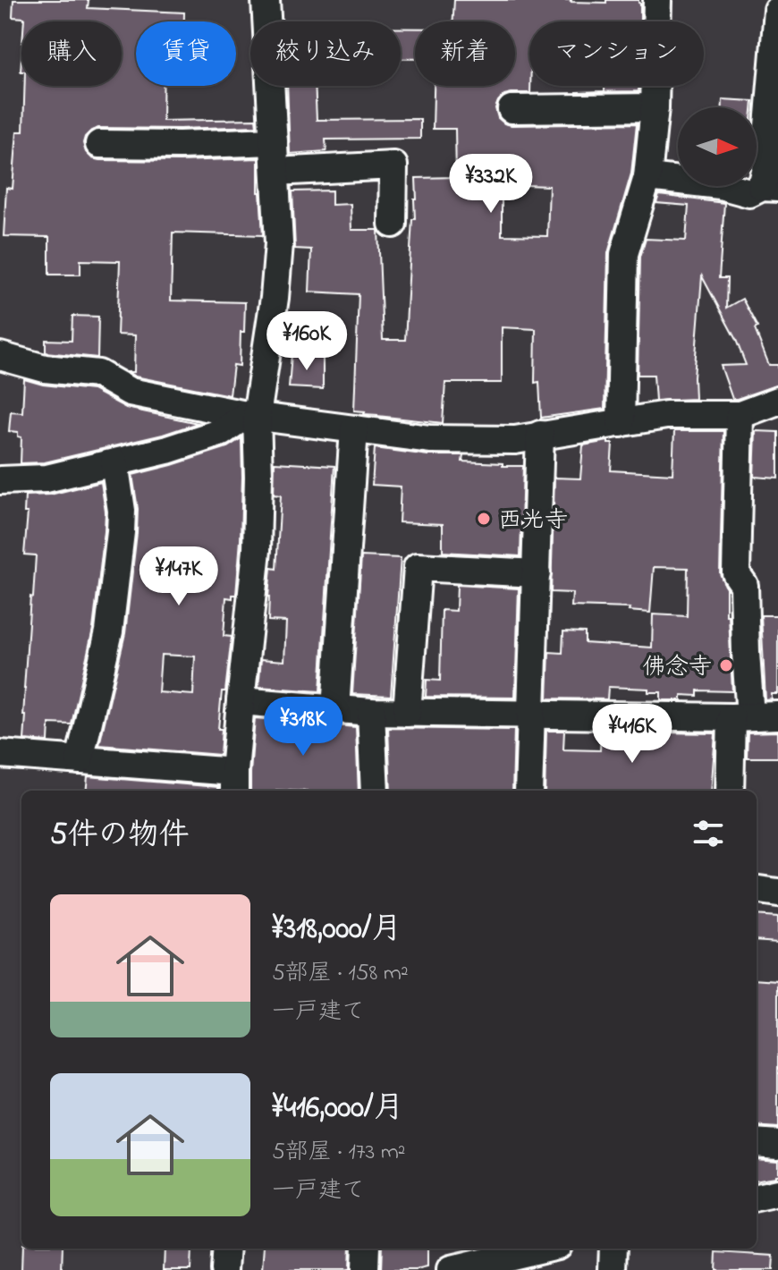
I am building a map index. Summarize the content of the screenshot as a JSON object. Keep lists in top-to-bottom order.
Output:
{
  "places": ["西光寺", "佛念寺"],
  "north": "right",
  "page": {
    "chip": [
      "購入",
      "賃貸",
      "絞り込み",
      "新着",
      "マンション"
    ],
    "price": [
      "¥332K",
      "¥160K",
      "¥147K",
      "¥318K",
      "¥416K"
    ],
    "heading": "5件の物件",
    "list": [
      {
        "name": "¥318,000/月",
        "note": "5部屋 · 158 m² · 一戸建て"
      },
      {
        "name": "¥416,000/月",
        "note": "5部屋 · 173 m² · 一戸建て"
      }
    ]
  }
}
